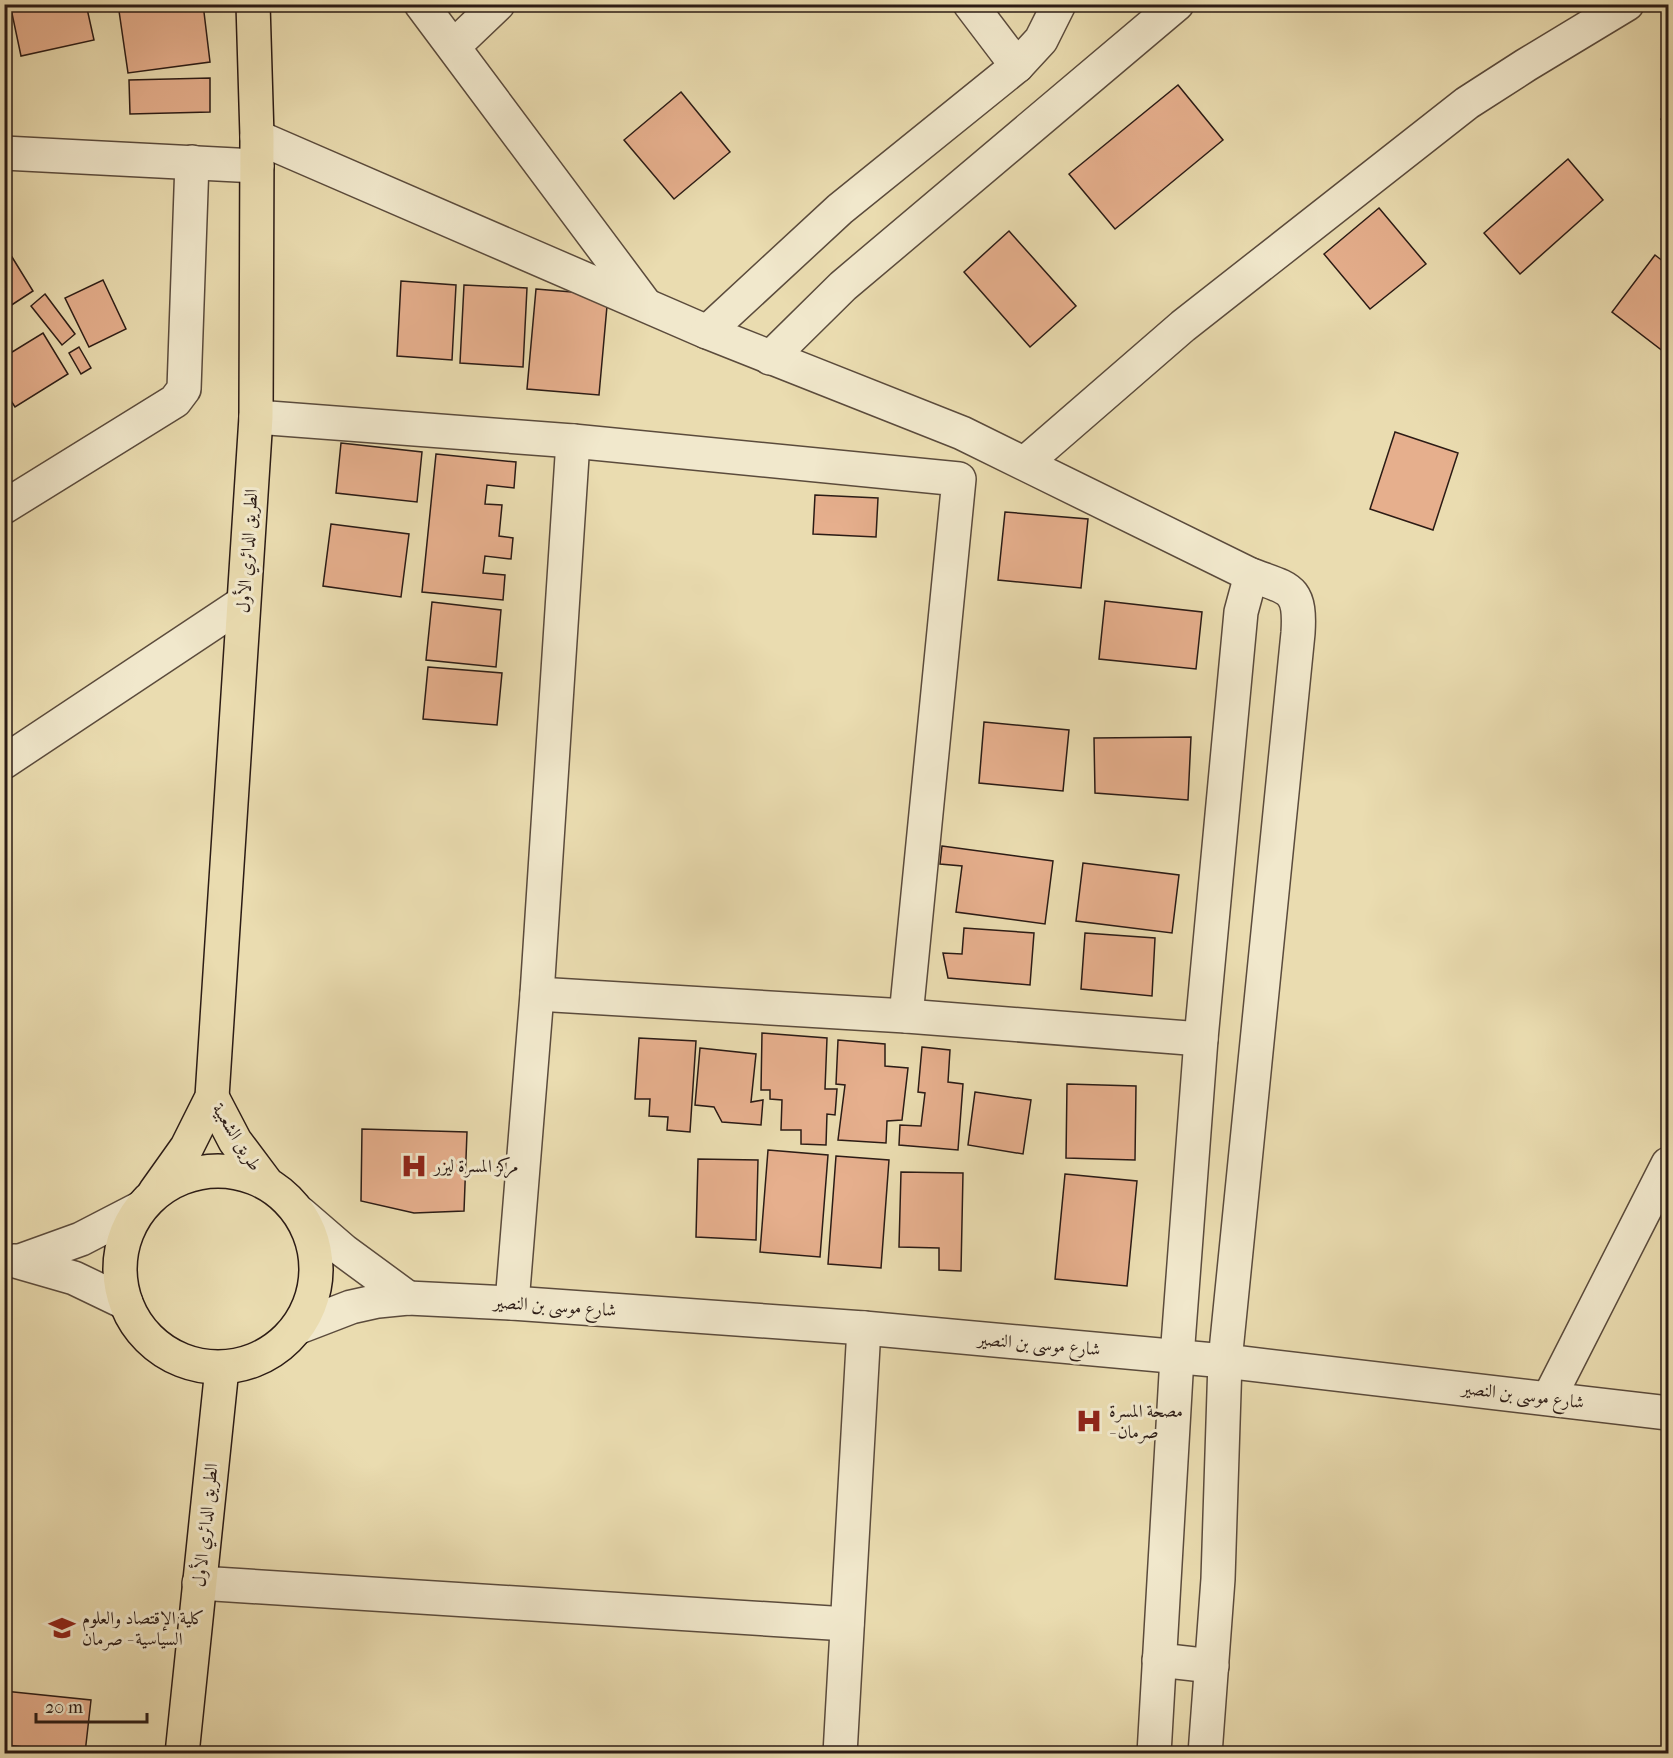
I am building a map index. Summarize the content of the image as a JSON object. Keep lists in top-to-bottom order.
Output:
{
  "streets": {
    "main road": ["الطريق الدائري الأول", "طريق الشعبية"],
    "street": ["شارع موسى بن النصير"]
  },
  "crossings": [
    ["الطريق الدائري الأول", "طريق الشعبية"],
    ["الطريق الدائري الأول", "شارع موسى بن النصير"],
    ["طريق الشعبية", "شارع موسى بن النصير"]
  ],
  "places": {
    "hospital": ["مركز المسرة ليزر", "مصحة المسرة - صرمان"],
    "school or university": ["كلية الإقتصاد والعلوم السياسية - صرمان"]
  },
  "scale_bar": "20 m"
}
